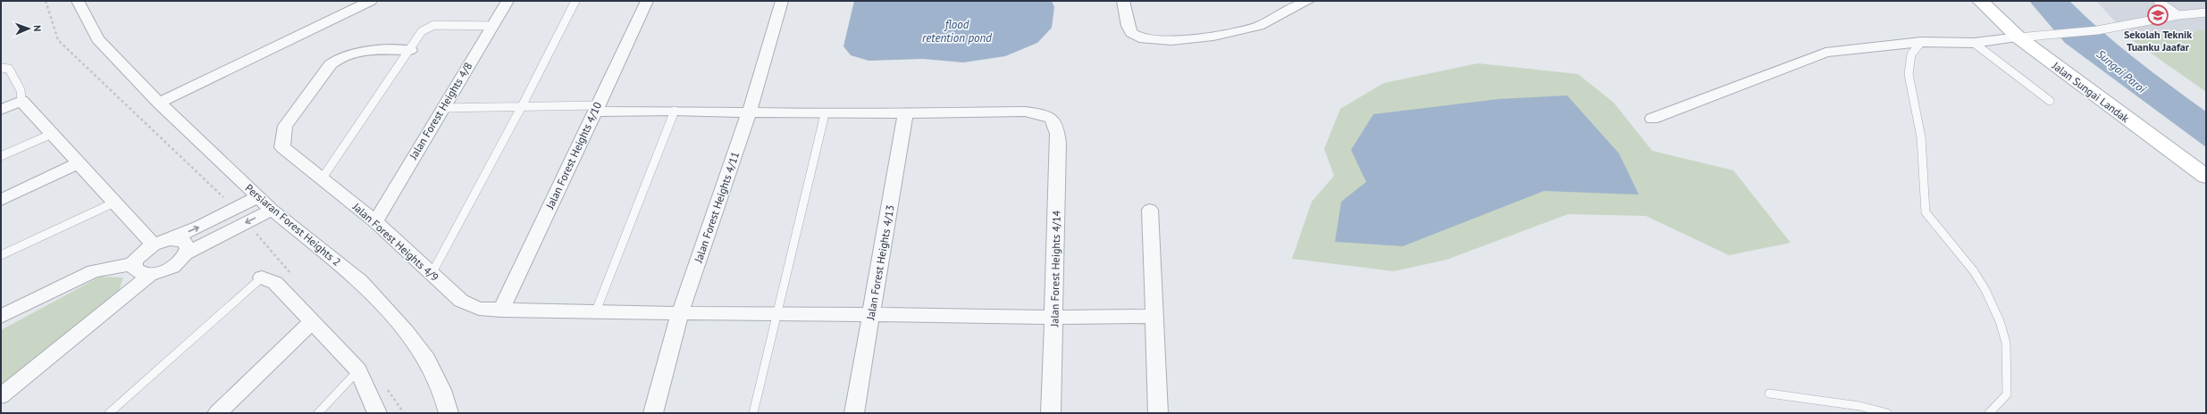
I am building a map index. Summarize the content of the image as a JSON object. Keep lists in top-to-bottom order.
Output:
{
  "streets": {
    "street": [
      "Jalan Sungai Landak",
      "Jalan Forest Heights 4/8",
      "Jalan Forest Heights 4/10",
      "Jalan Forest Heights 4/11",
      "Persiaran Forest Heights 2",
      "Jalan Forest Heights 4/9",
      "Jalan Forest Heights 4/13",
      "Jalan Forest Heights 4/14"
    ]
  },
  "crossings": [
    ["Jalan Forest Heights 4/8", "Jalan Forest Heights 4/9"],
    ["Jalan Forest Heights 4/10", "Jalan Forest Heights 4/9"],
    ["Jalan Forest Heights 4/11", "Jalan Forest Heights 4/9"],
    ["Jalan Forest Heights 4/9", "Jalan Forest Heights 4/13"],
    ["Jalan Forest Heights 4/9", "Jalan Forest Heights 4/14"],
    ["Jalan Forest Heights 4/13", "Jalan Forest Heights 4/14"]
  ],
  "water": ["flood retention pond", "Sungai Paroi"],
  "places": {
    "school or university": ["Sekolah Teknik Tuanku Jaafar"]
  },
  "north": "right"
}
